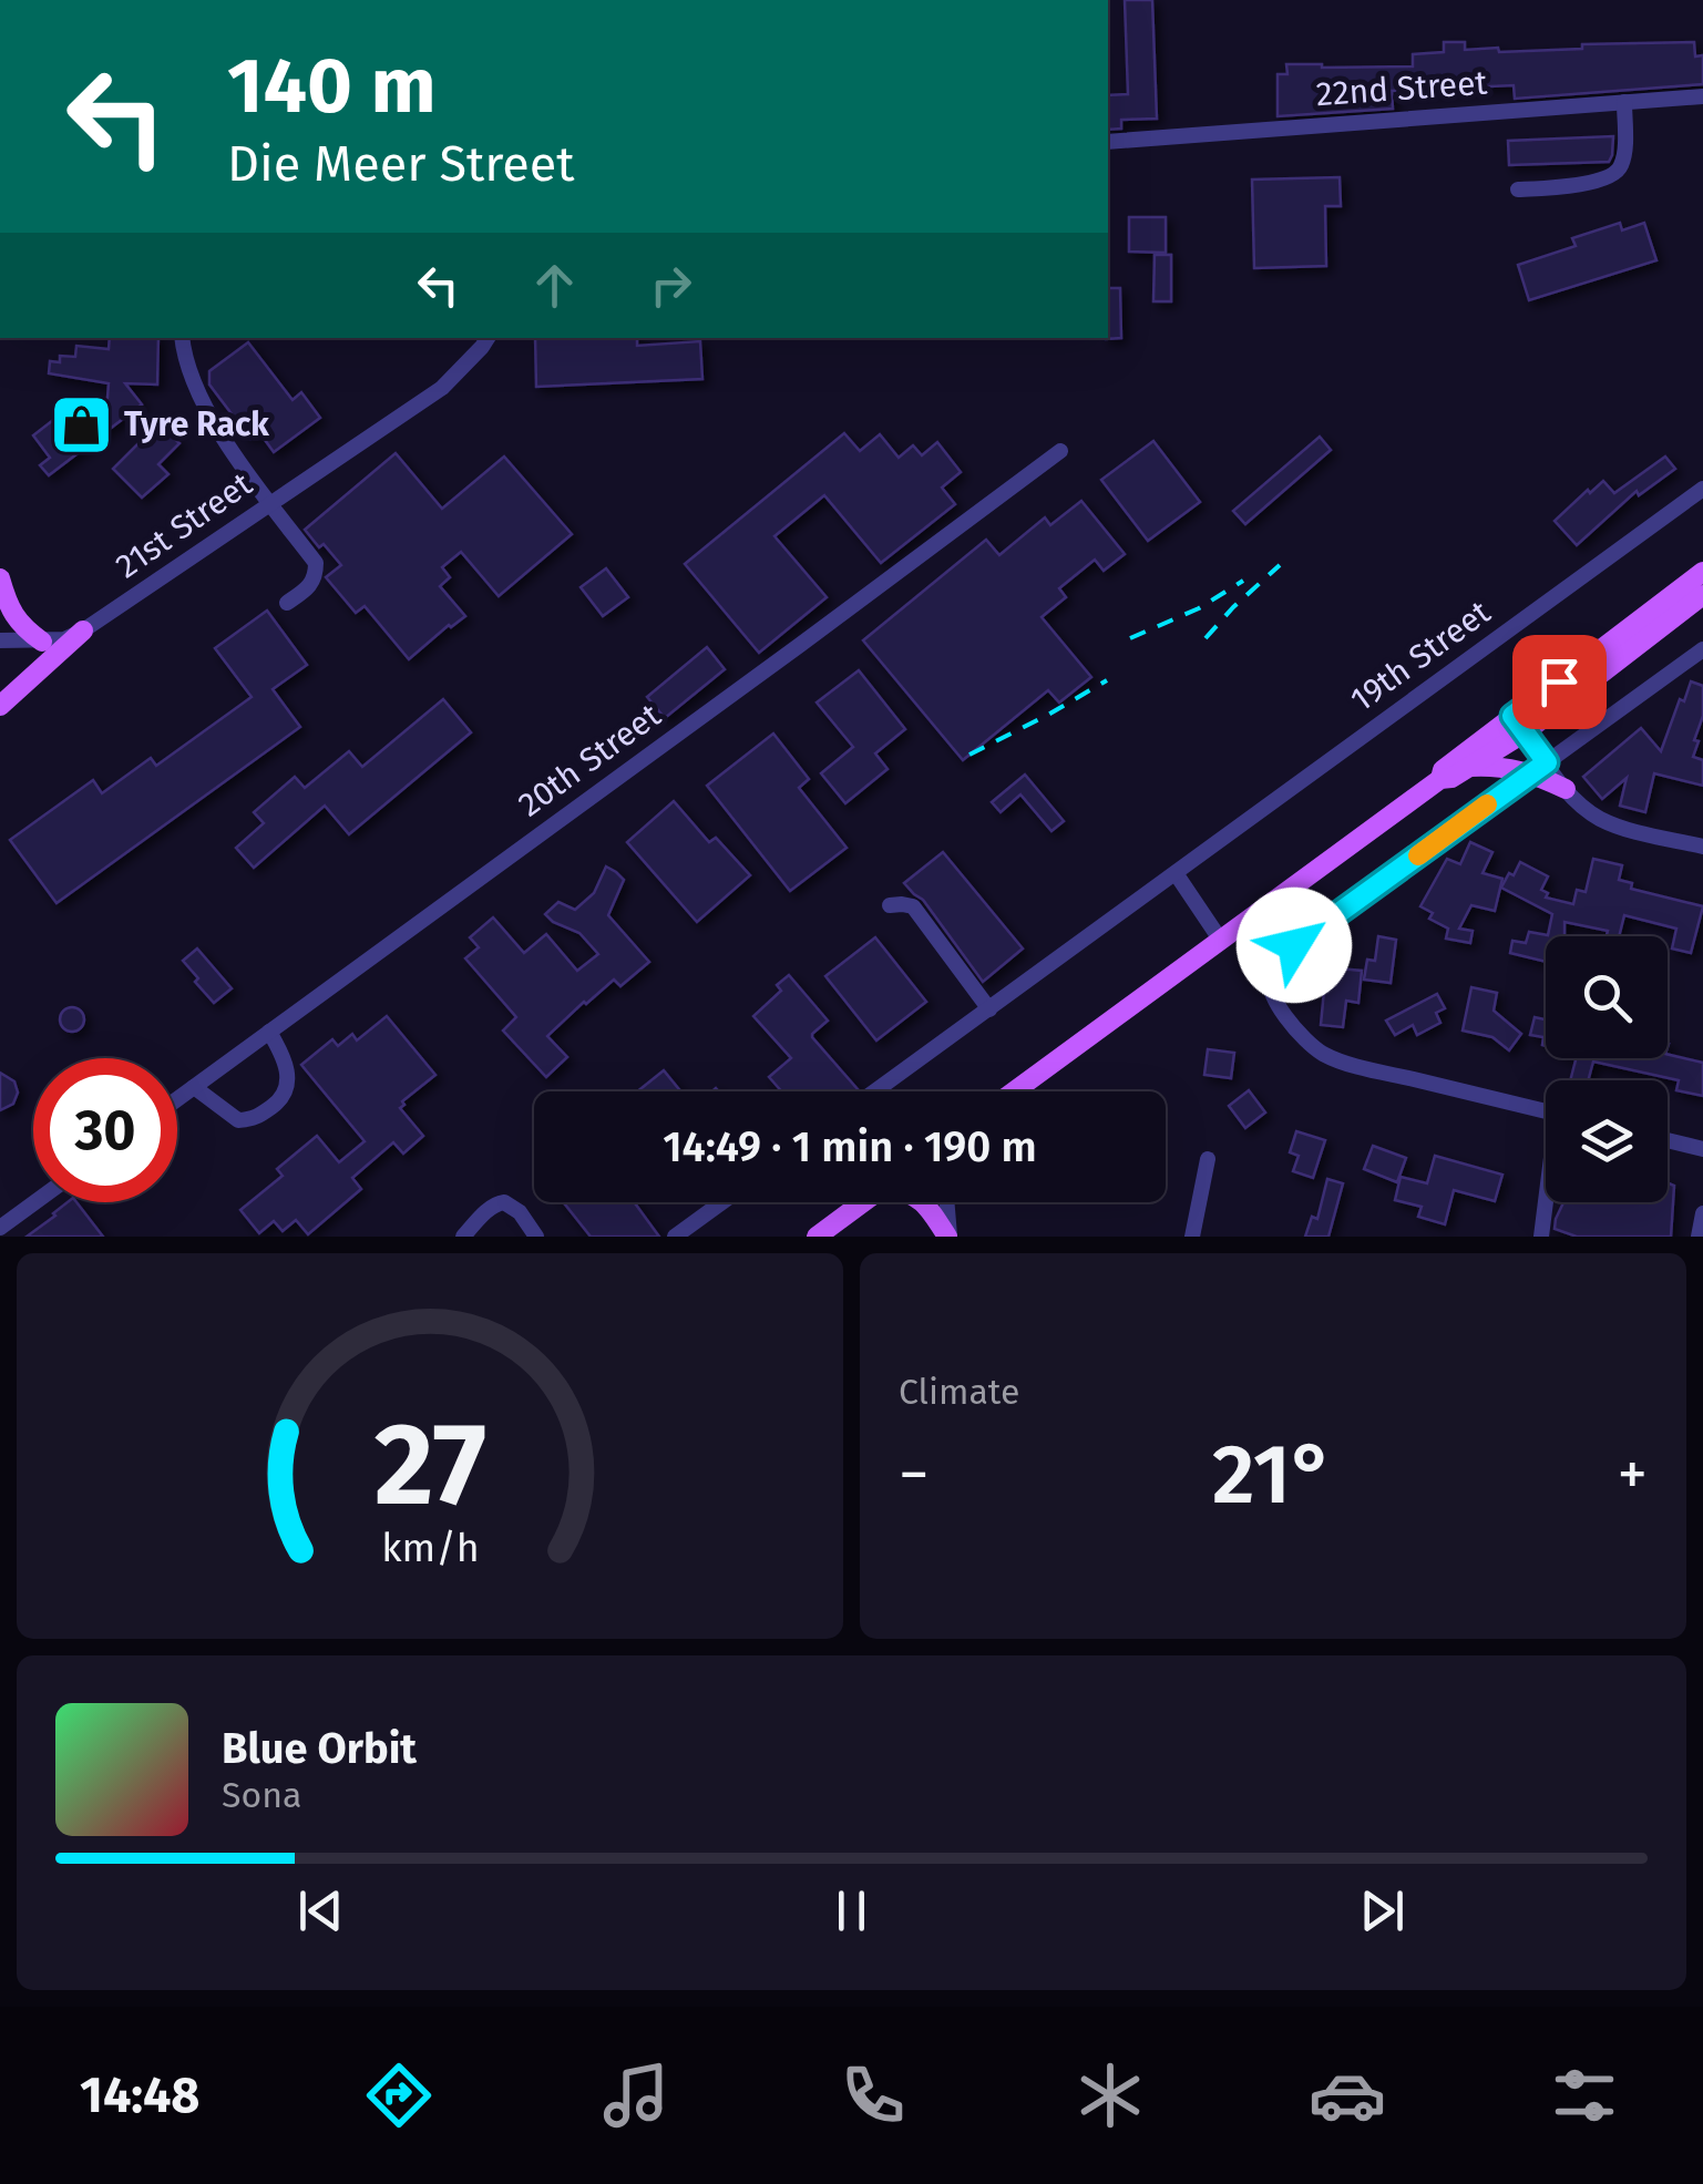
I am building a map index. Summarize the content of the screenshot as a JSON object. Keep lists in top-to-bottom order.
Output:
{
  "streets": {
    "street": [
      "22nd Street",
      "21st Street",
      "19th Street",
      "20th Street"
    ]
  },
  "places": {
    "shop": ["Tyre Rack"]
  },
  "page": {
    "turn": ["140 m", "Die Meer Street"],
    "limit": "30",
    "trip": "14:49 · 1 min · 190 m",
    "tile": "Climate",
    "heat": ["−", "21°", "+"],
    "song": ["Blue Orbit", "Sona"],
    "tabs": "14:48",
    "gauge": ["27", "km/h"]
  }
}
